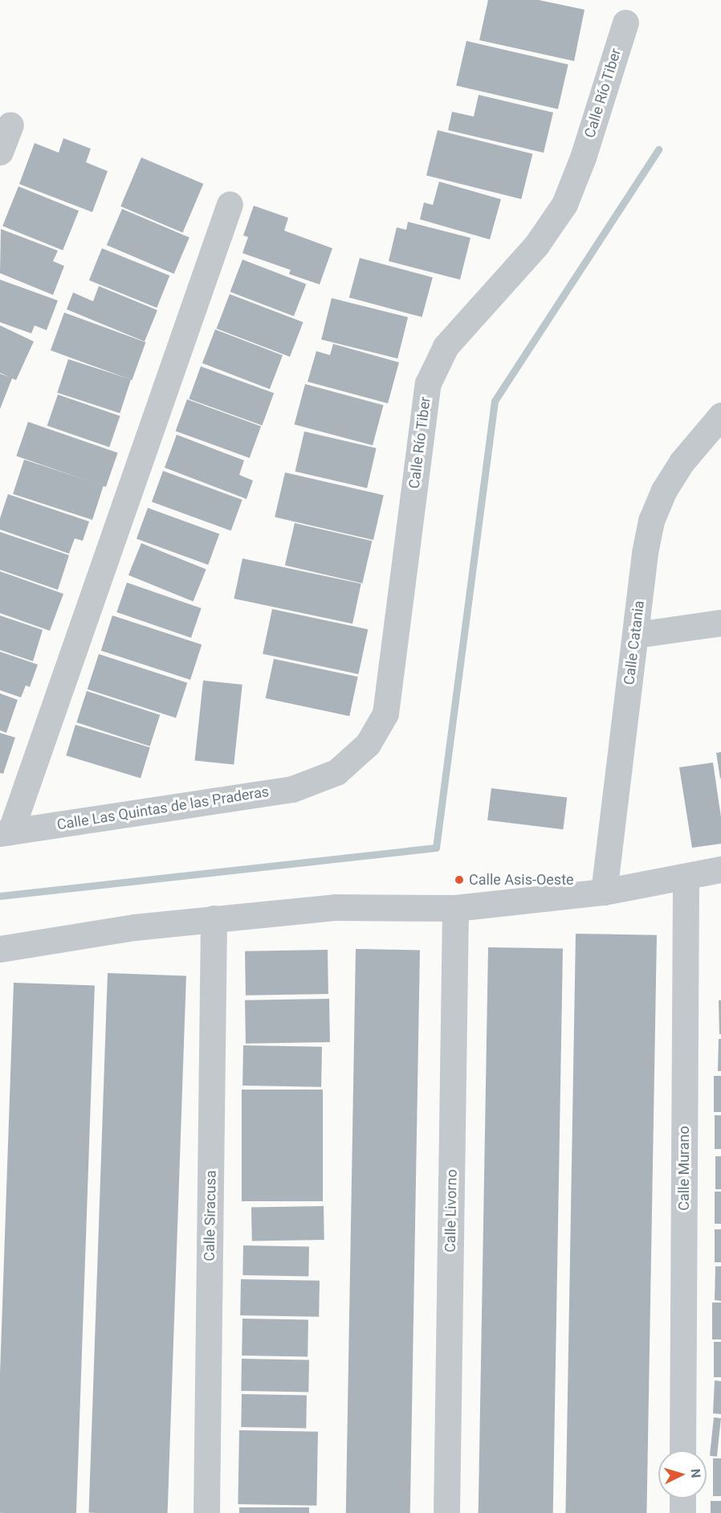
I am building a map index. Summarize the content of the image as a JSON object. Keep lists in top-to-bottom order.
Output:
{
  "streets": {
    "street": [
      "Calle Río Tiber",
      "Calle Catania",
      "Calle Las Quintas de las Praderas",
      "Calle Murano",
      "Calle Livorno",
      "Calle Siracusa"
    ]
  },
  "crossings": [
    ["Calle Río Tiber", "Calle Las Quintas de las Praderas"]
  ],
  "places": ["Calle Asis-Oeste"],
  "north": "right"
}
